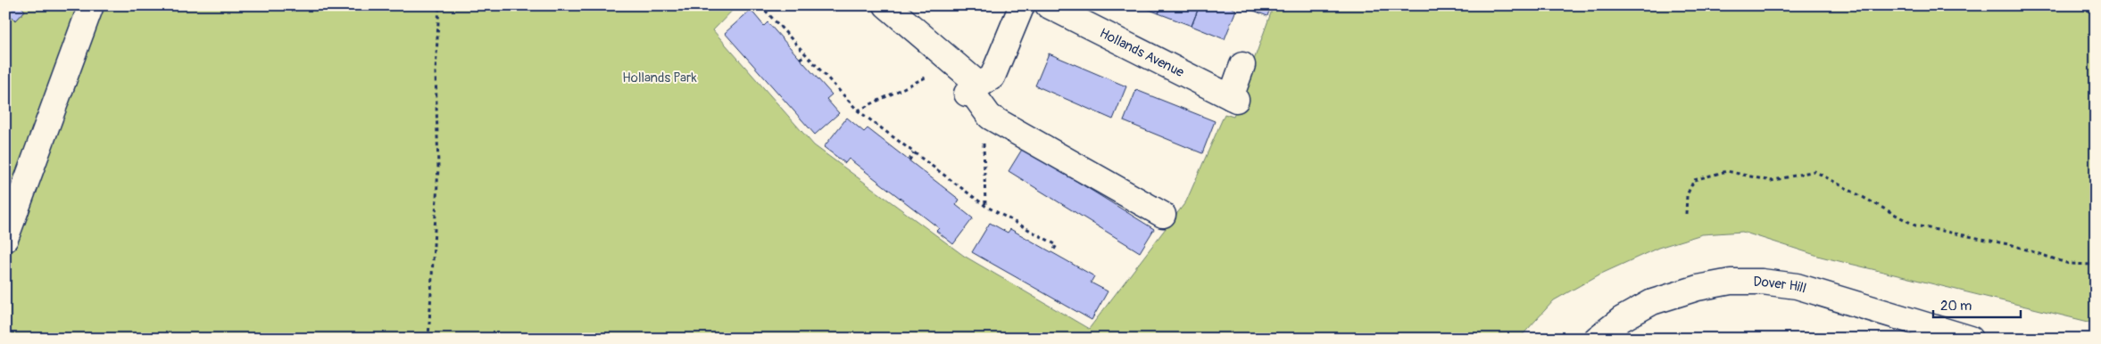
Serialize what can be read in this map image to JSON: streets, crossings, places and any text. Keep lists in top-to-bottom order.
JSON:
{
  "streets": {
    "main road": ["Hollands Avenue", "Dover Hill"]
  },
  "parks": ["Hollands Park"],
  "scale_bar": "20 m"
}
